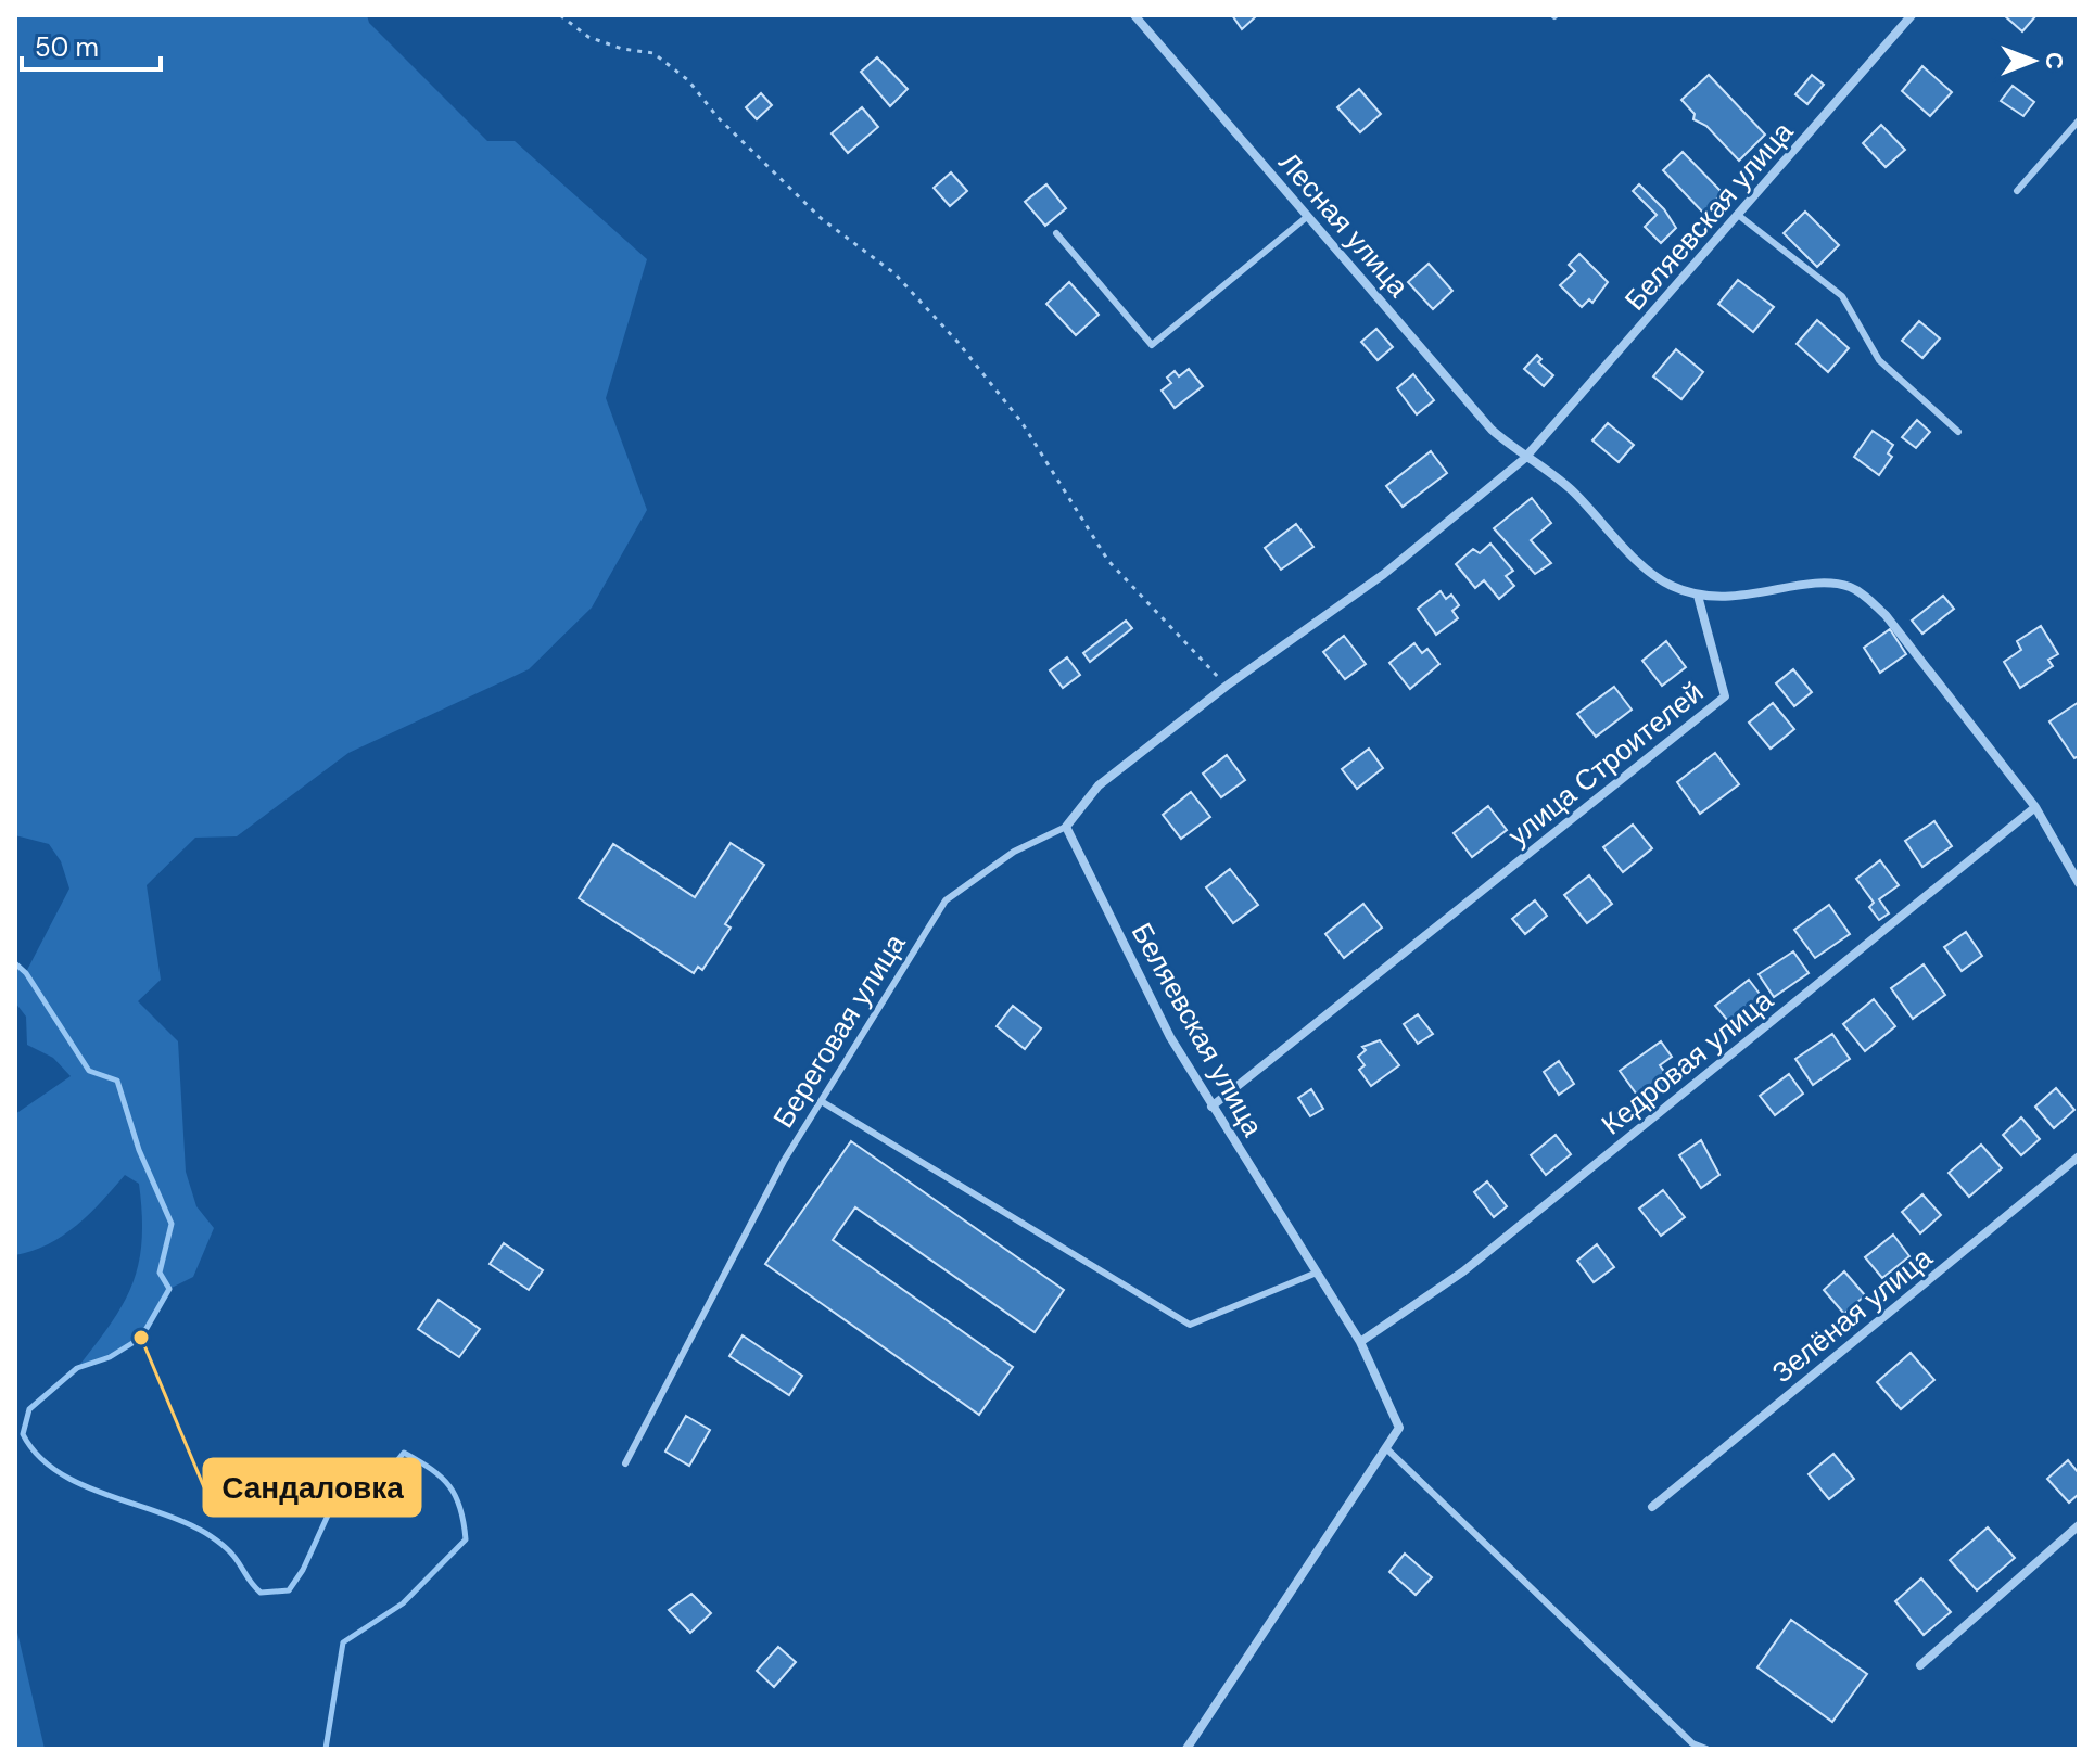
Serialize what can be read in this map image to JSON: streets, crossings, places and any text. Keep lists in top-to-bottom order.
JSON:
{
  "streets": {
    "street": [
      "Беляевская улица",
      "Лесная улица",
      "улица Строителей",
      "Кедровая улица",
      "Зелёная улица"
    ],
    "lane": ["Береговая улица"]
  },
  "crossings": [
    ["Беляевская улица", "Лесная улица"],
    ["Беляевская улица", "улица Строителей"],
    ["Беляевская улица", "Береговая улица"],
    ["Беляевская улица", "Кедровая улица"],
    ["Лесная улица", "улица Строителей"]
  ],
  "places": ["Сандаловка"],
  "scale_bar": "50 m",
  "north": "right"
}
